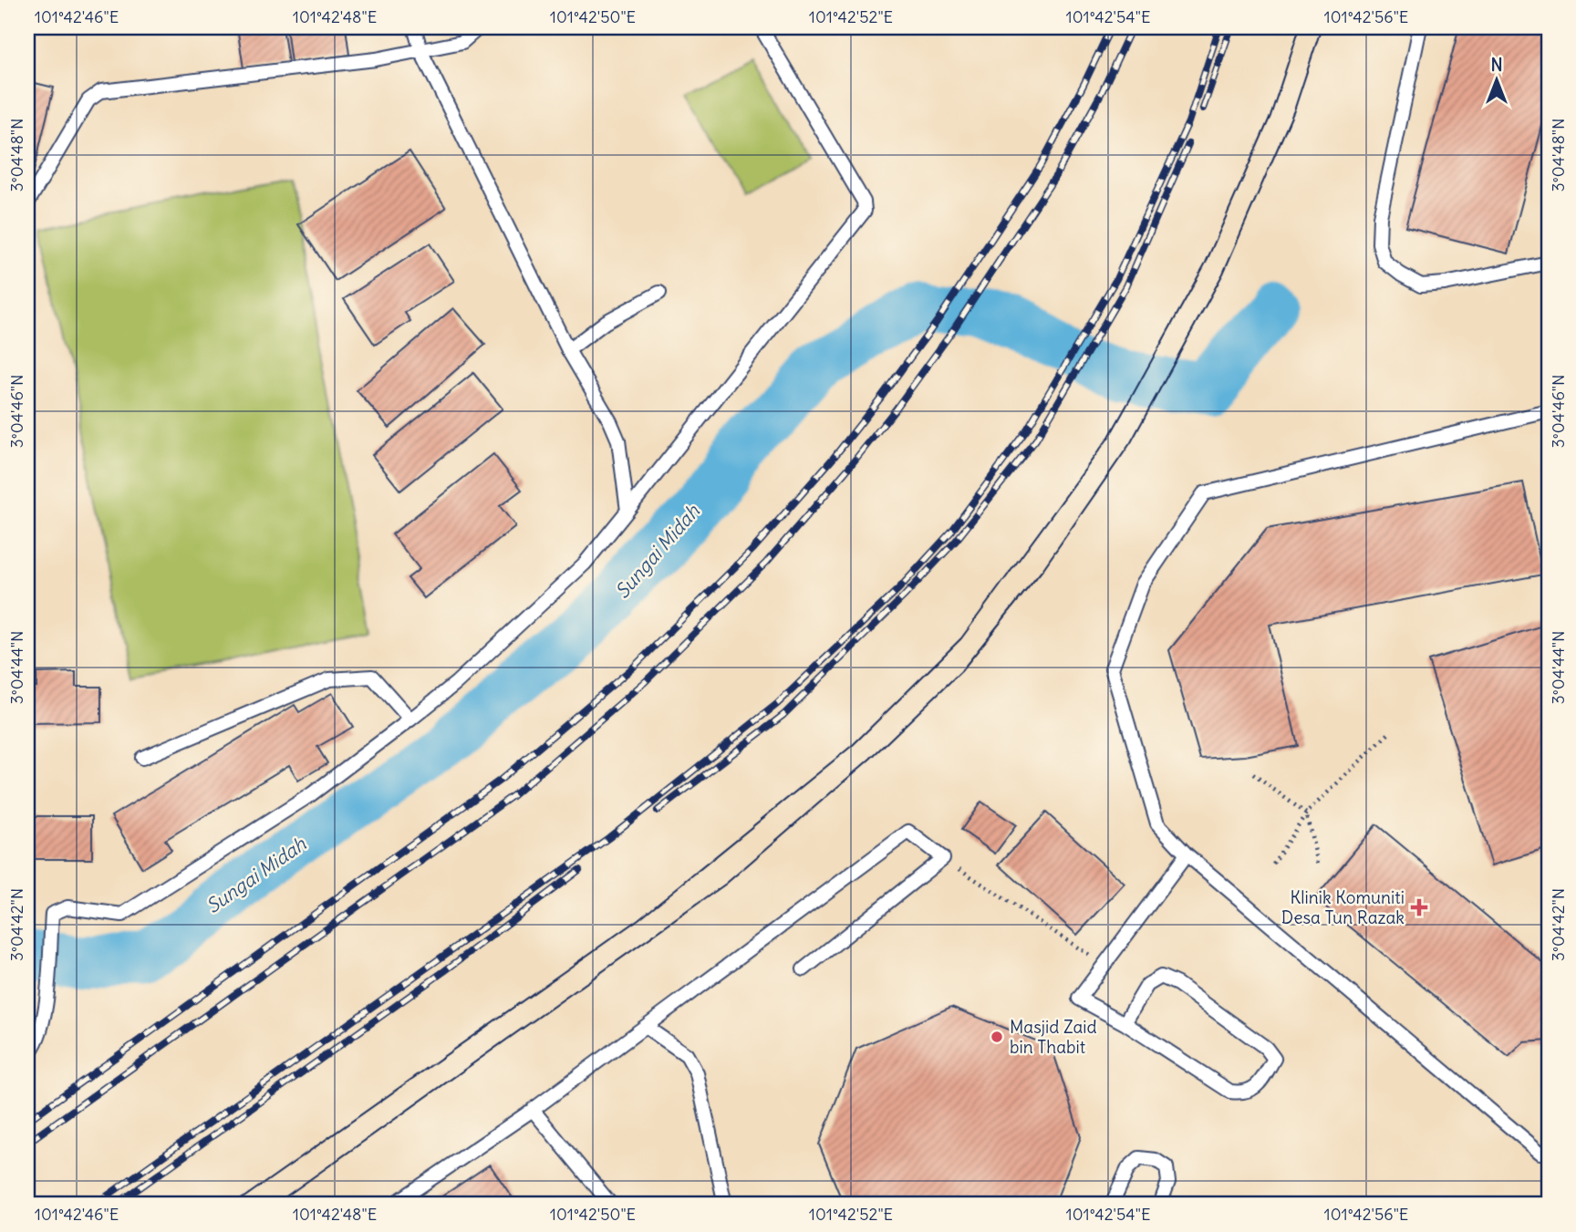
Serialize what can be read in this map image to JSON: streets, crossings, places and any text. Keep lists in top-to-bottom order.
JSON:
{
  "water": ["Sungai Midah"],
  "places": {
    "health": ["Klinik Komuniti Desa Tun Razak"],
    "other": ["Masjid Zaid bin Thabit"]
  },
  "north": "top",
  "coordinates": [
    "101°42'46\"E",
    "101°42'48\"E",
    "101°42'50\"E",
    "101°42'52\"E",
    "101°42'54\"E",
    "101°42'56\"E",
    "3°04'48\"N",
    "3°04'46\"N",
    "3°04'44\"N",
    "3°04'42\"N"
  ]
}
